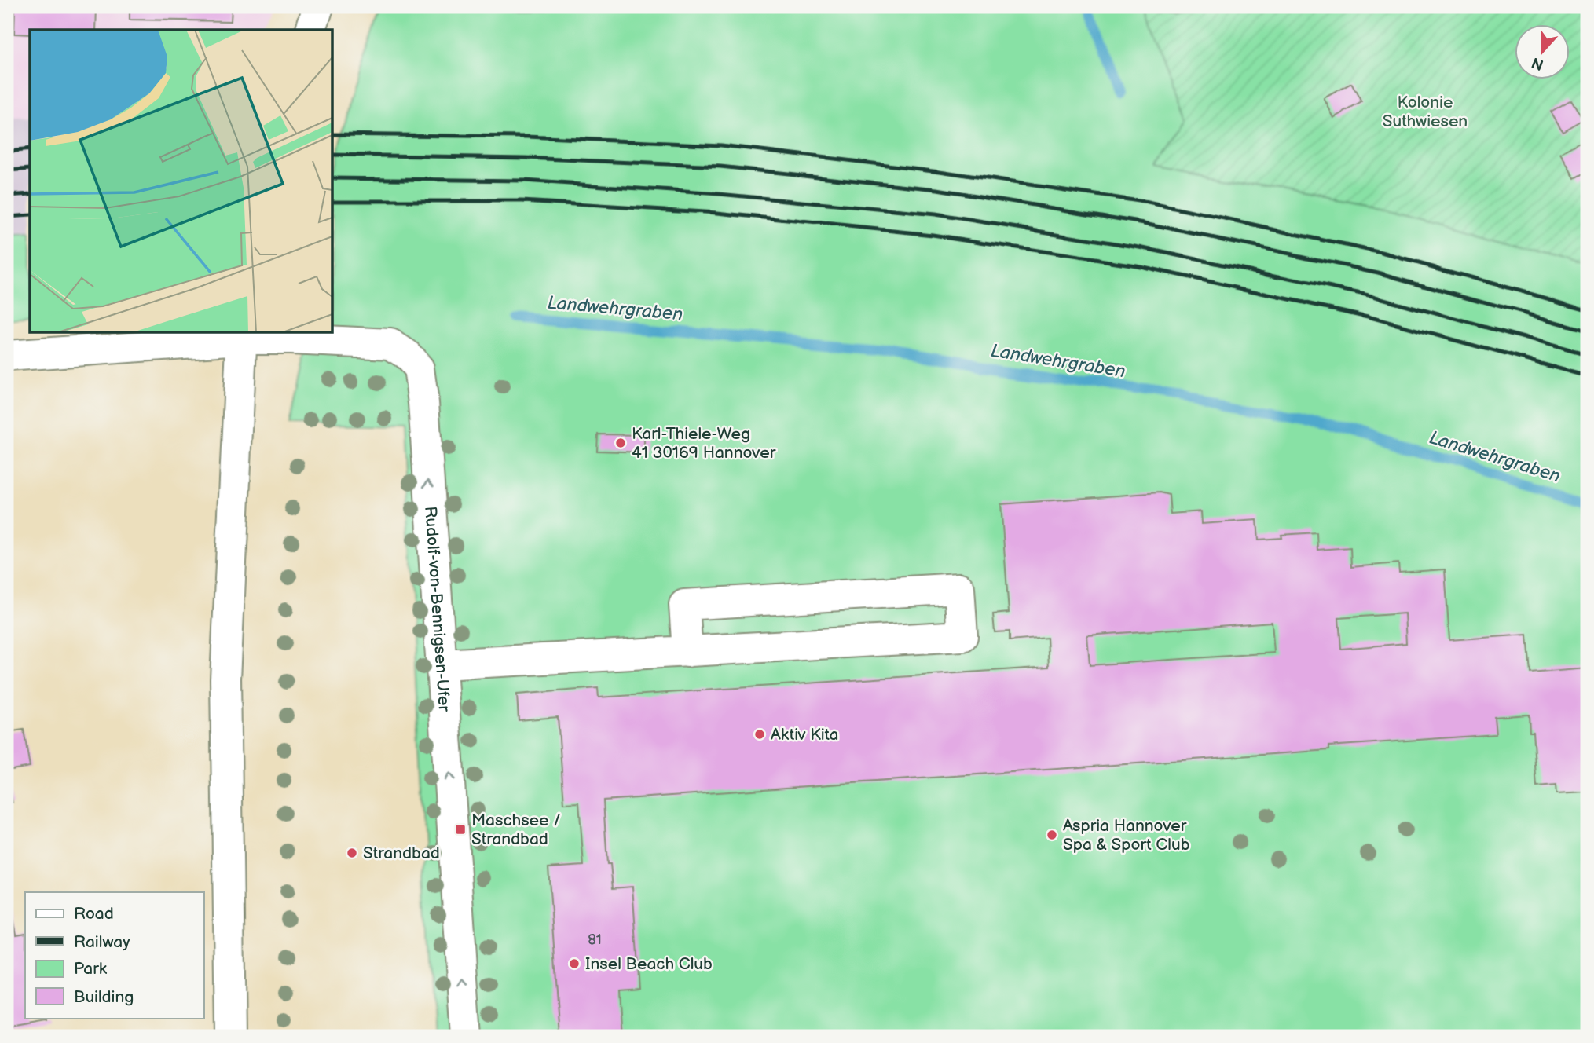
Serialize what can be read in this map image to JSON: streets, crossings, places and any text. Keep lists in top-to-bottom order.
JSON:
{
  "streets": {
    "street": ["Rudolf-von-Bennigsen-Ufer"]
  },
  "water": ["Landwehrgraben"],
  "parks": ["Kolonie Suthwiesen"],
  "places": {
    "other": [
      "Karl-Thiele-Weg 41 30169 Hannover",
      "Aktiv Kita",
      "Aspria Hannover Spa & Sport Club",
      "Strandbad",
      "Insel Beach Club"
    ],
    "transit": ["Maschsee / Strandbad"]
  },
  "house_numbers": ["81"],
  "legend": [
    "Road",
    "Railway",
    "Park",
    "Building"
  ],
  "north": "bottom"
}
